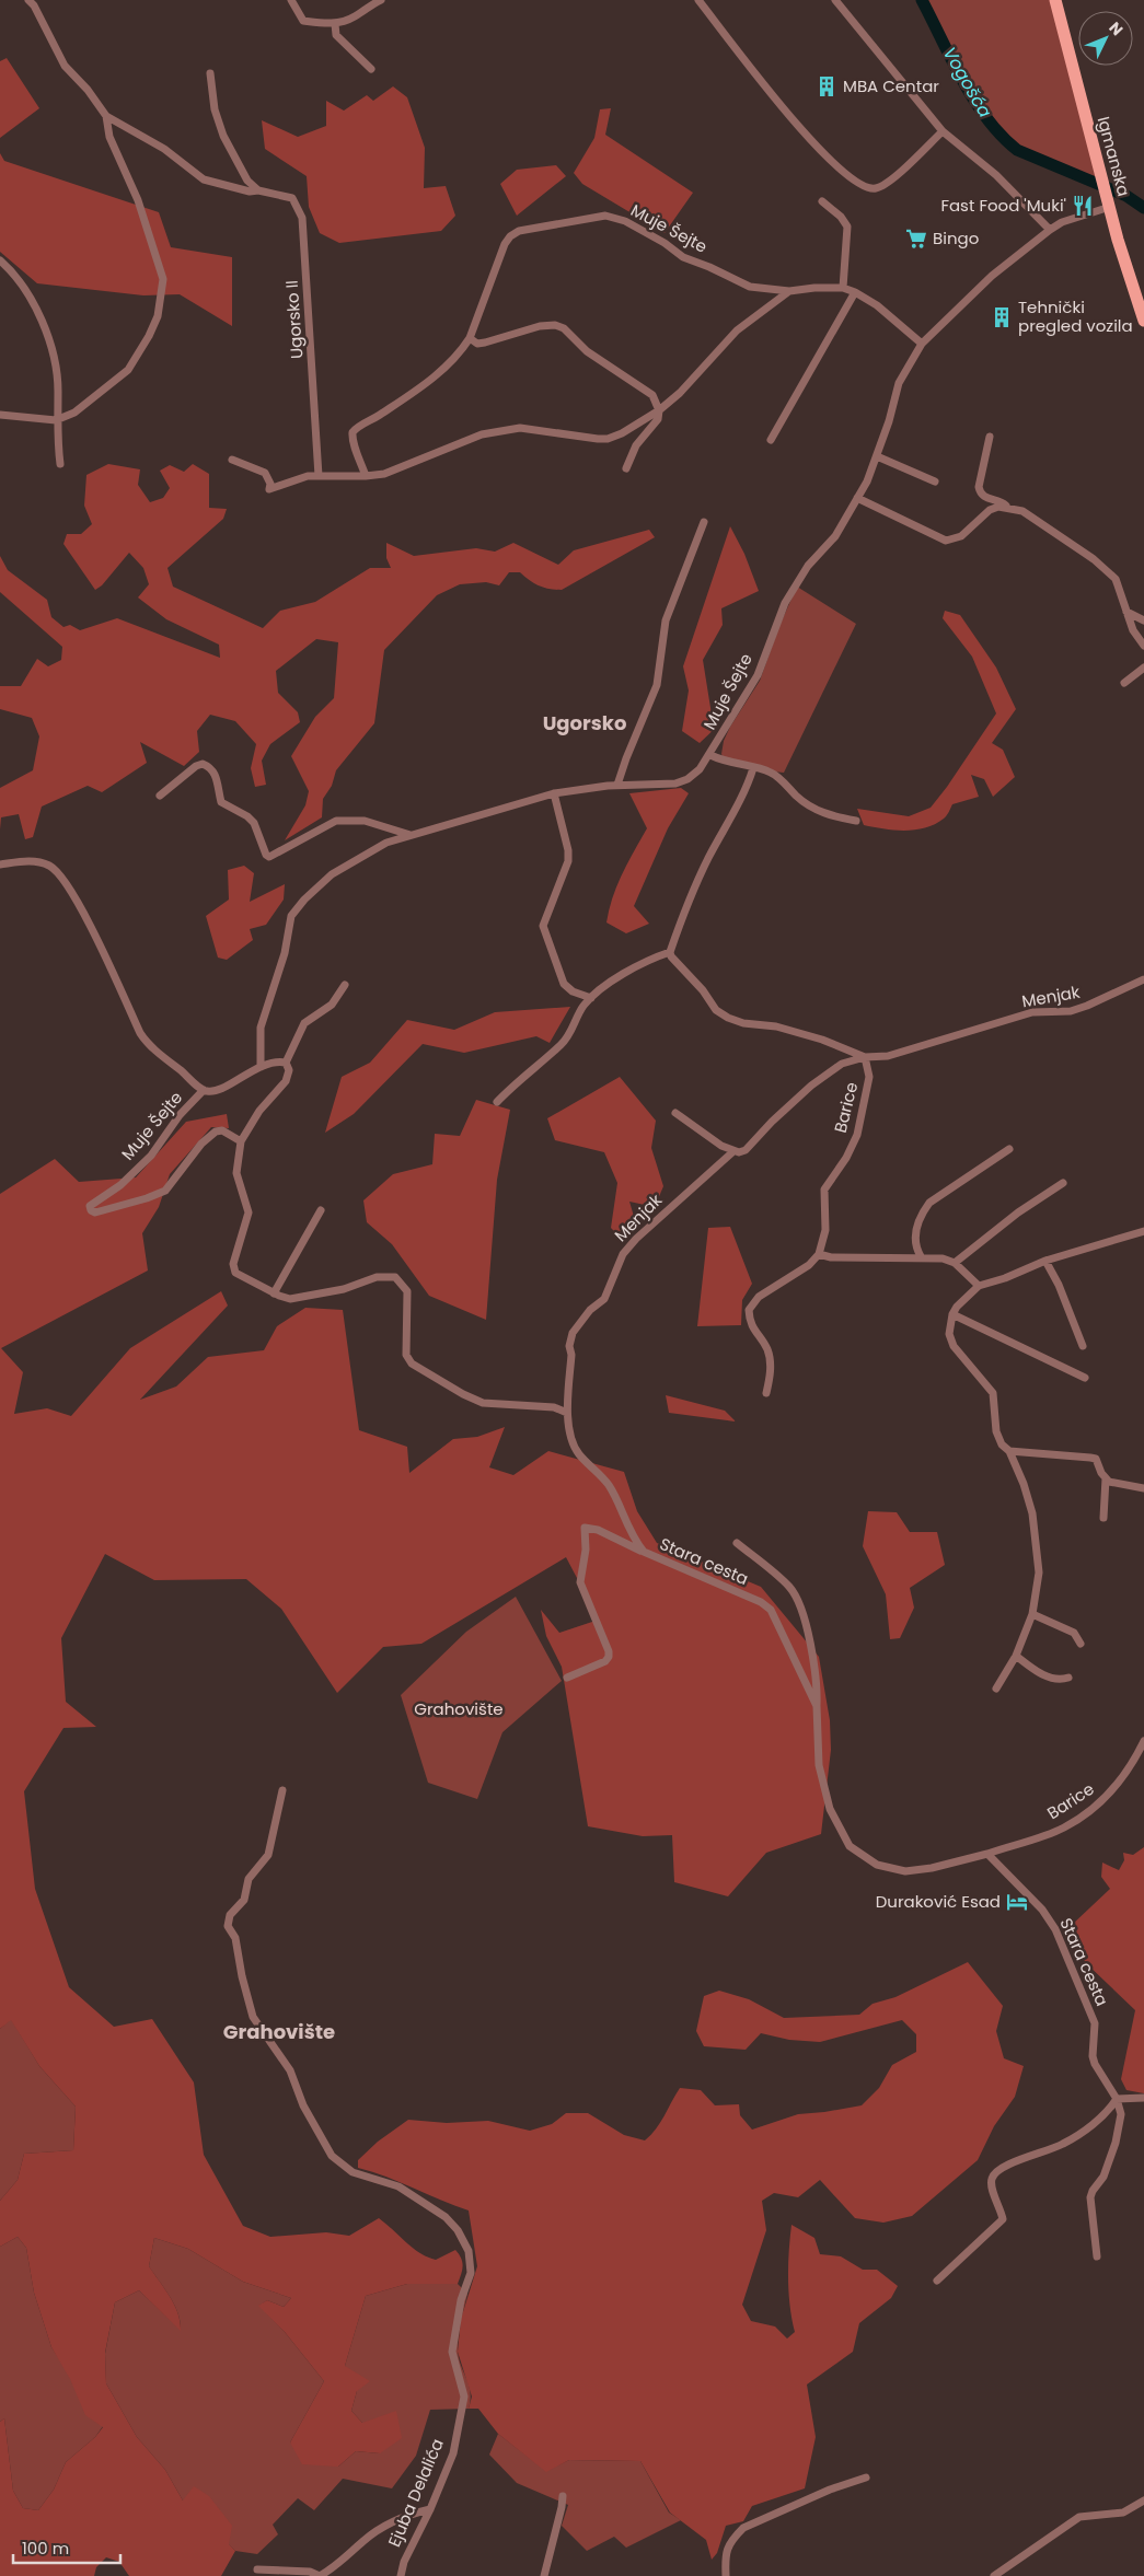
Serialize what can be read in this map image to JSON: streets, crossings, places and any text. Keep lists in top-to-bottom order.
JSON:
{
  "streets": {
    "main road": ["Igmanska"],
    "street": [
      "Muje Šejte",
      "Ugorsko II",
      "Menjak",
      "Barice",
      "Stara cesta",
      "Ejuba Delalića"
    ]
  },
  "crossings": [
    ["Igmanska", "Muje Šejte"],
    ["Muje Šejte", "Ugorsko II"],
    ["Menjak", "Barice"],
    ["Menjak", "Stara cesta"],
    ["Barice", "Stara cesta"]
  ],
  "districts": ["Ugorsko", "Grahovište"],
  "water": ["Vogošća"],
  "parks": ["Grahovište"],
  "places": {
    "building": ["MBA Centar", "Tehnički pregled vozila"],
    "restaurant": ["Fast Food 'Muki'"],
    "supermarket": ["Bingo"],
    "hotel": ["Duraković Esad"]
  },
  "scale_bar": "100 m",
  "north": "top right"
}
